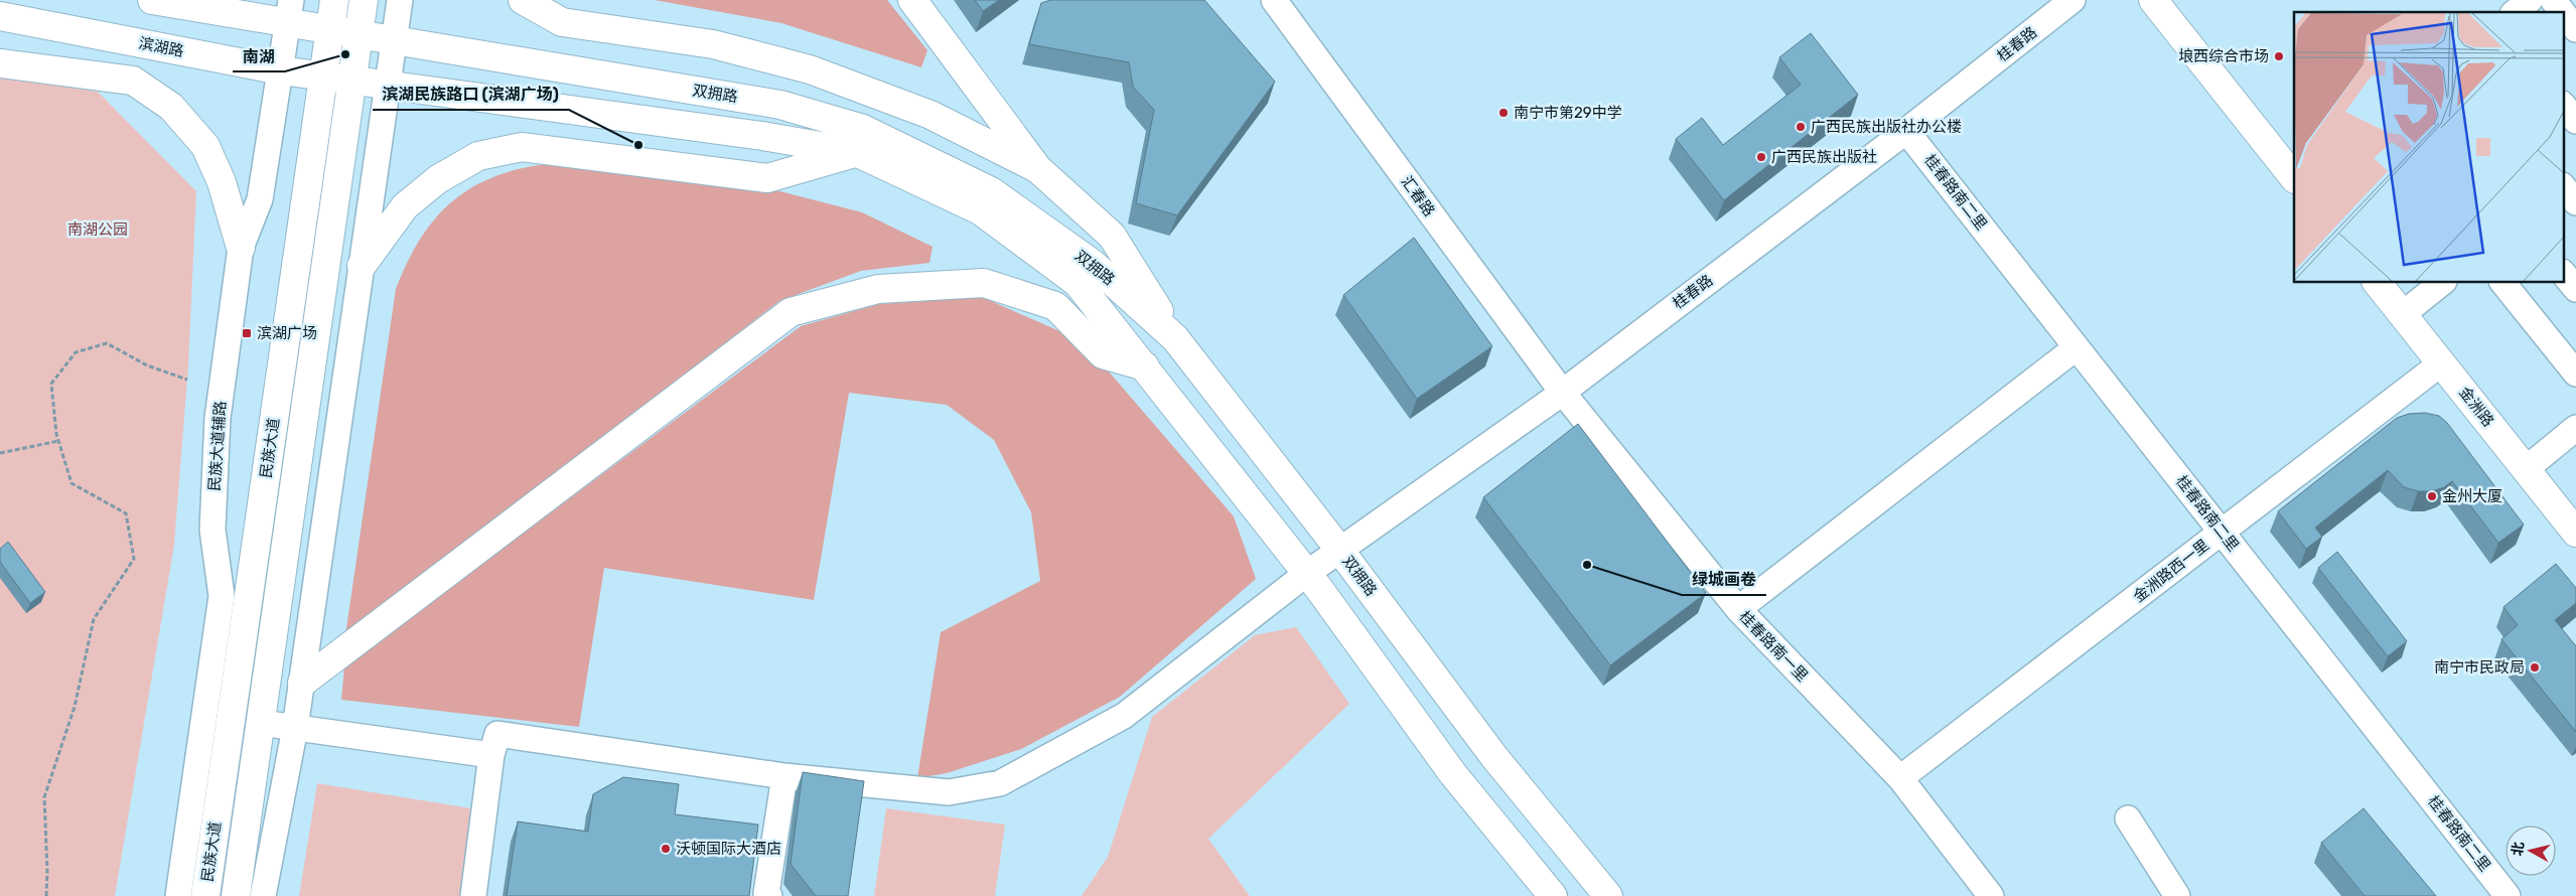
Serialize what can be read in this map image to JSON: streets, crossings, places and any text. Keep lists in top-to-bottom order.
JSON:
{
  "streets": {
    "main road": [
      "滨湖路",
      "双拥路",
      "金洲路",
      "民族大道"
    ],
    "street": [
      "桂春路",
      "桂春路南二里",
      "汇春路",
      "民族大道辅路",
      "金洲路西一里",
      "桂春路南一里"
    ]
  },
  "crossings": [
    ["桂春路", "双拥路"],
    ["桂春路", "桂春路南二里"],
    ["桂春路", "汇春路"],
    ["桂春路", "桂春路南一里"],
    ["滨湖路", "双拥路"],
    ["滨湖路", "民族大道辅路"],
    ["滨湖路", "民族大道"],
    ["双拥路", "民族大道"],
    ["桂春路南二里", "金洲路西一里"],
    ["汇春路", "桂春路南一里"],
    ["金洲路", "金洲路西一里"],
    ["金洲路西一里", "桂春路南一里"]
  ],
  "parks": ["南湖公园"],
  "places": {
    "other": [
      "南湖",
      "埌西综合市场",
      "南宁市第29中学",
      "广西民族出版社办公楼",
      "滨湖民族路口 (滨湖广场)",
      "广西民族出版社",
      "金州大厦",
      "绿城画卷",
      "南宁市民政局",
      "沃顿国际大酒店"
    ],
    "transit": ["滨湖广场"]
  },
  "north": "left"
}
